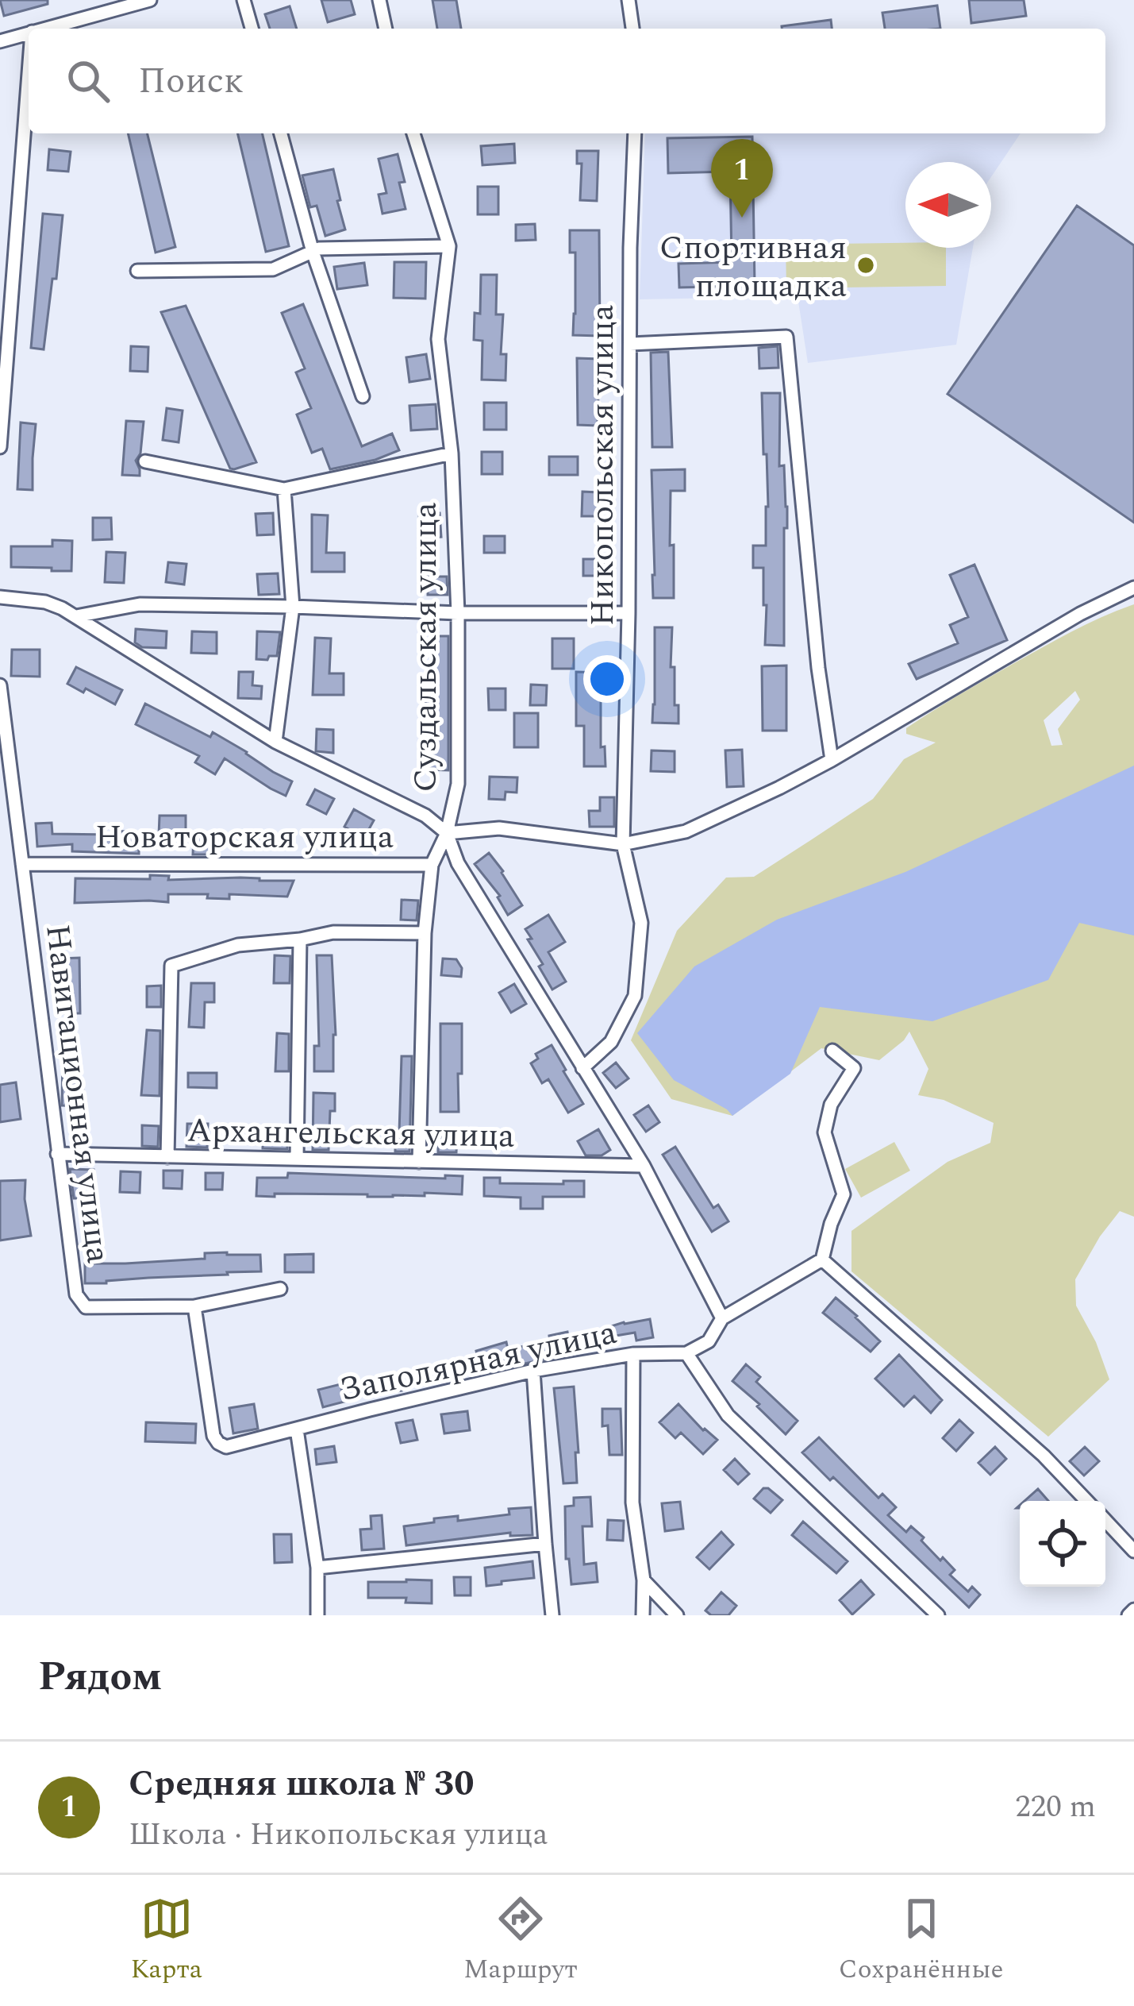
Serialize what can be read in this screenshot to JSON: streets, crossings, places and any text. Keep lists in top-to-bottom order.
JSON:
{
  "streets": {
    "street": [
      "Никопольская улица",
      "Суздальская улица",
      "Новаторская улица",
      "Навигационная улица",
      "Архангельская улица",
      "Заполярная улица"
    ]
  },
  "crossings": [
    ["Никопольская улица", "Суздальская улица"],
    ["Суздальская улица", "Новаторская улица"],
    ["Суздальская улица", "Архангельская улица"],
    ["Новаторская улица", "Навигационная улица"],
    ["Навигационная улица", "Архангельская улица"],
    ["Навигационная улица", "Заполярная улица"]
  ],
  "places": ["Спортивная площадка"],
  "north": "left",
  "page": {
    "search": "Поиск",
    "pins": "1",
    "heading": "Рядом",
    "list": [
      {
        "mark": "1",
        "name": "Средняя школа № 30",
        "note": "Школа · Никопольская улица",
        "value": "220 m"
      }
    ],
    "nav": ["Карта", "Маршрут", "Сохранённые"]
  }
}
